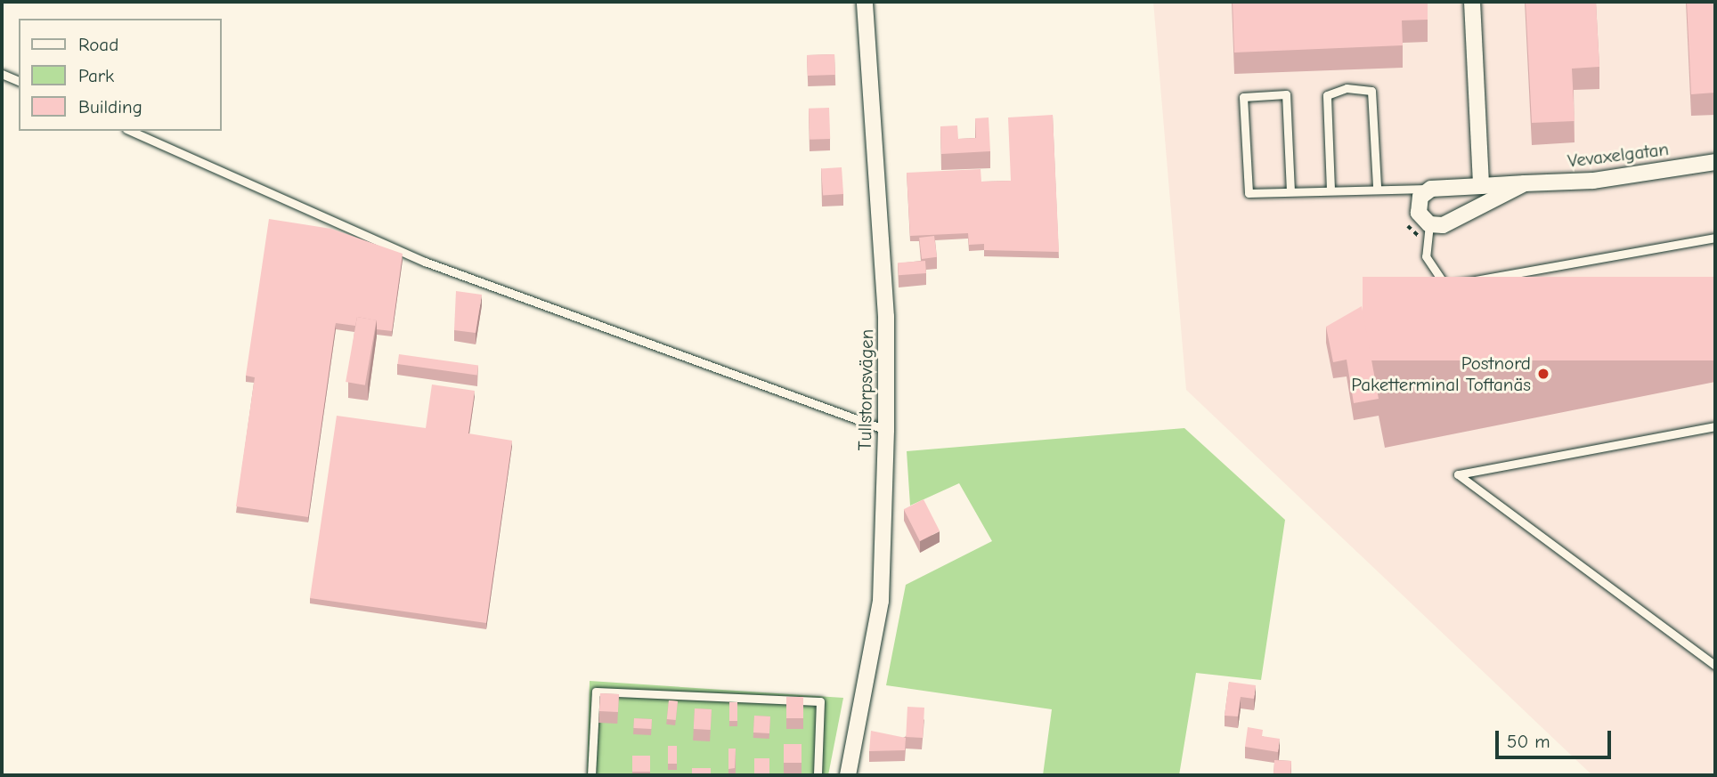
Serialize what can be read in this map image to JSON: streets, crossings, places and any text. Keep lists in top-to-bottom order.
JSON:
{
  "streets": {
    "street": ["Vevaxelgatan", "Tullstorpsvägen"]
  },
  "places": ["Postnord Paketterminal Toftanäs"],
  "legend": ["Road", "Park", "Building"],
  "scale_bar": "50 m"
}
